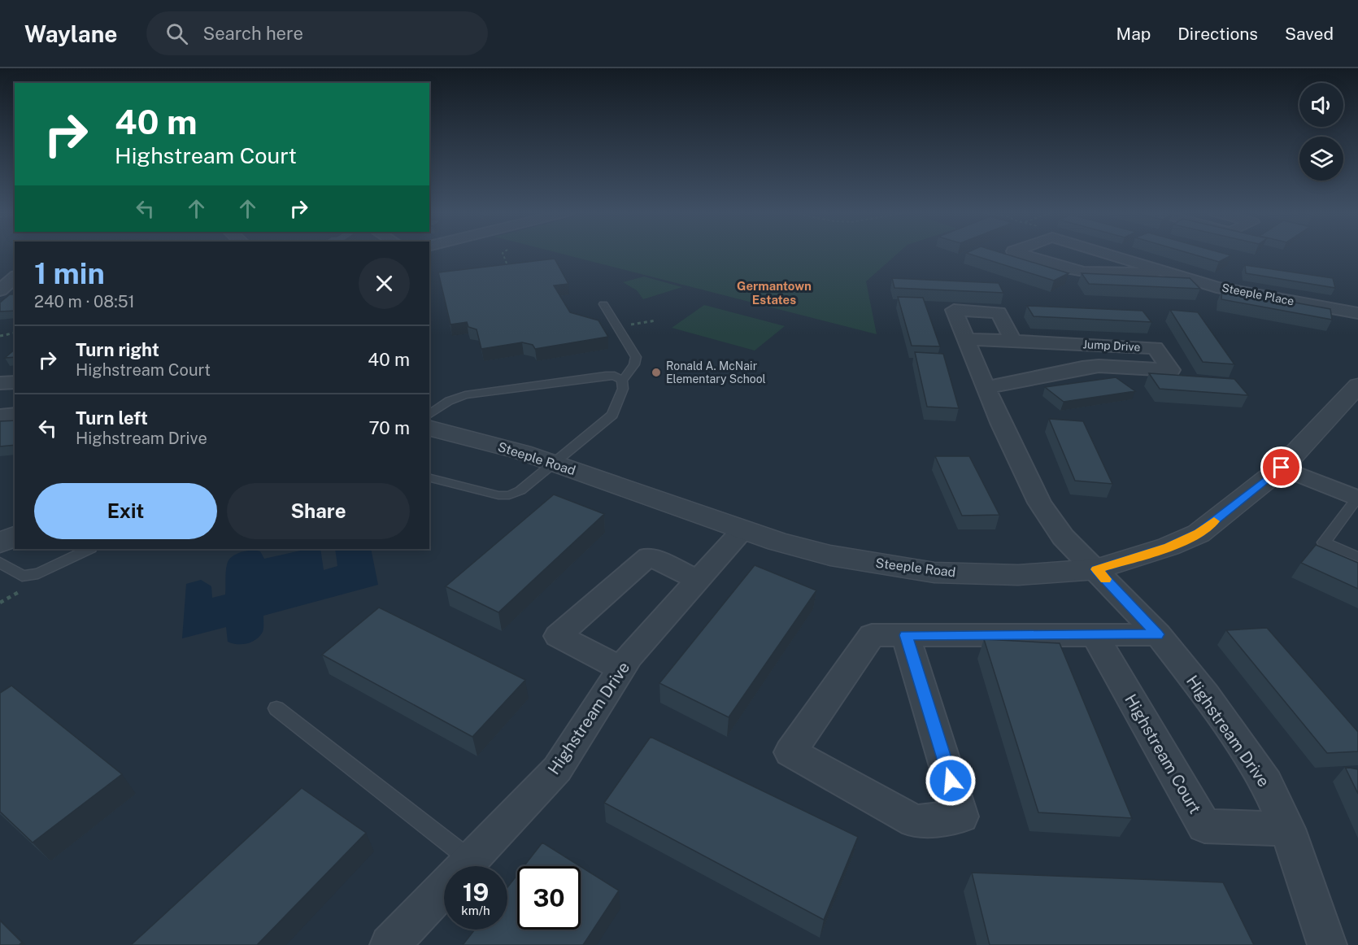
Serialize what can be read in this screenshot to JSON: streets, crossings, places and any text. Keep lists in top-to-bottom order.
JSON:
{
  "streets": {
    "street": [
      "Steeple Place",
      "Jump Drive",
      "Steeple Road",
      "Highstream Drive",
      "Highstream Court"
    ]
  },
  "crossings": [
    ["Steeple Road", "Highstream Drive"],
    ["Highstream Drive", "Highstream Court"]
  ],
  "districts": ["Germantown Estates"],
  "places": ["Ronald A. McNair Elementary School"],
  "page": {
    "header": "Waylane",
    "search": "Search here",
    "nav": ["Map", "Directions", "Saved"],
    "turn": ["40 m", "Highstream Court"],
    "heading": ["1 min", "240 m · 08:51"],
    "list": [
      {
        "name": "Turn right",
        "note": "Highstream Court",
        "value": "40 m"
      },
      {
        "name": "Turn left",
        "note": "Highstream Drive",
        "value": "70 m"
      }
    ],
    "buttons": ["Exit", "Share"],
    "speed": "19 km/h",
    "limit": "30"
  }
}
